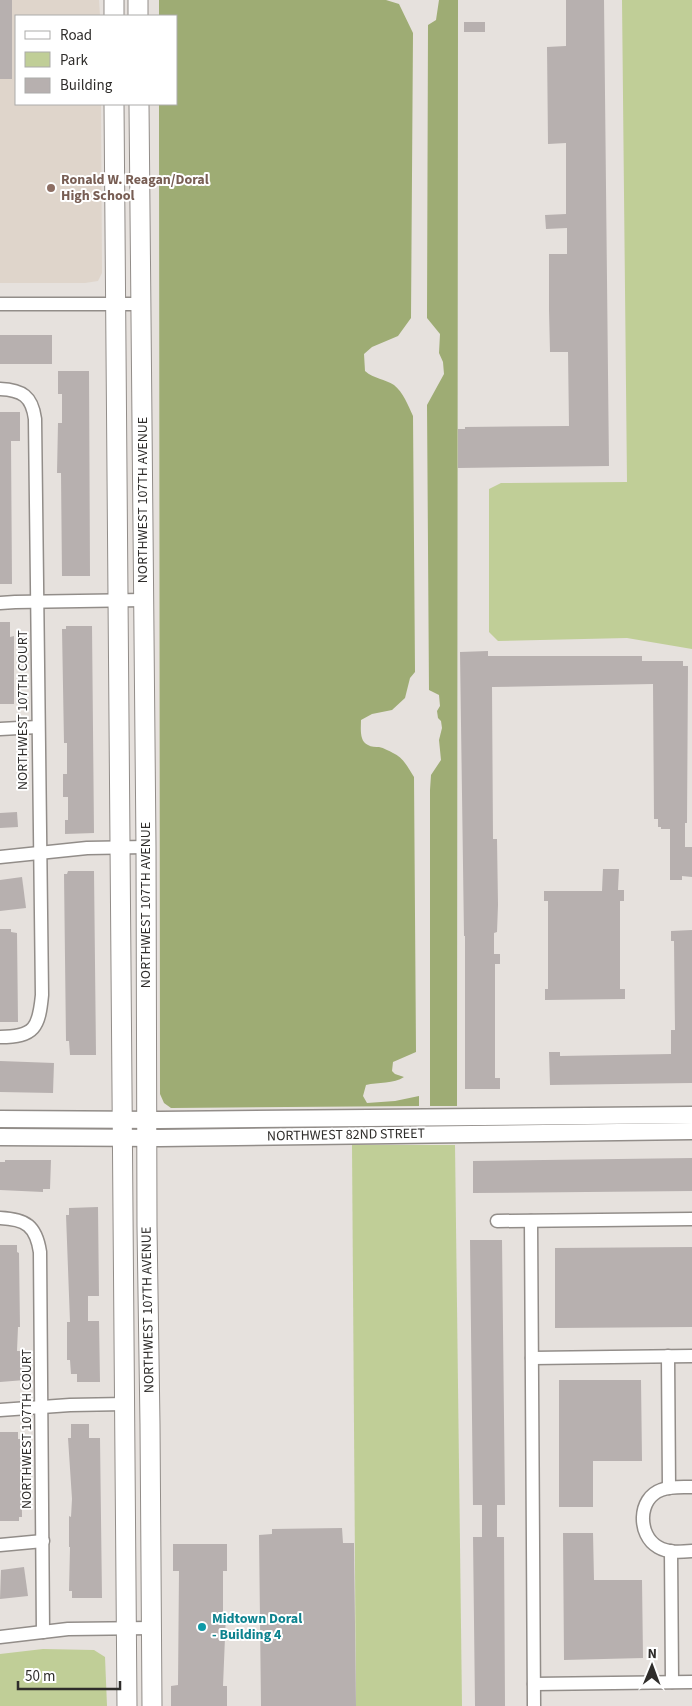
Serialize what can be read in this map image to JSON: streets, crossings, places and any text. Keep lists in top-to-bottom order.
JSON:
{
  "streets": {
    "main road": ["NORTHWEST 107TH AVENUE"],
    "street": ["NORTHWEST 107TH COURT", "NORTHWEST 82ND STREET"]
  },
  "crossings": [
    ["NORTHWEST 107TH AVENUE", "NORTHWEST 82ND STREET"]
  ],
  "places": ["Ronald W. Reagan/Doral High School", "Midtown Doral - Building 4"],
  "legend": ["Road", "Park", "Building"],
  "scale_bar": "50 m",
  "north": "top"
}
